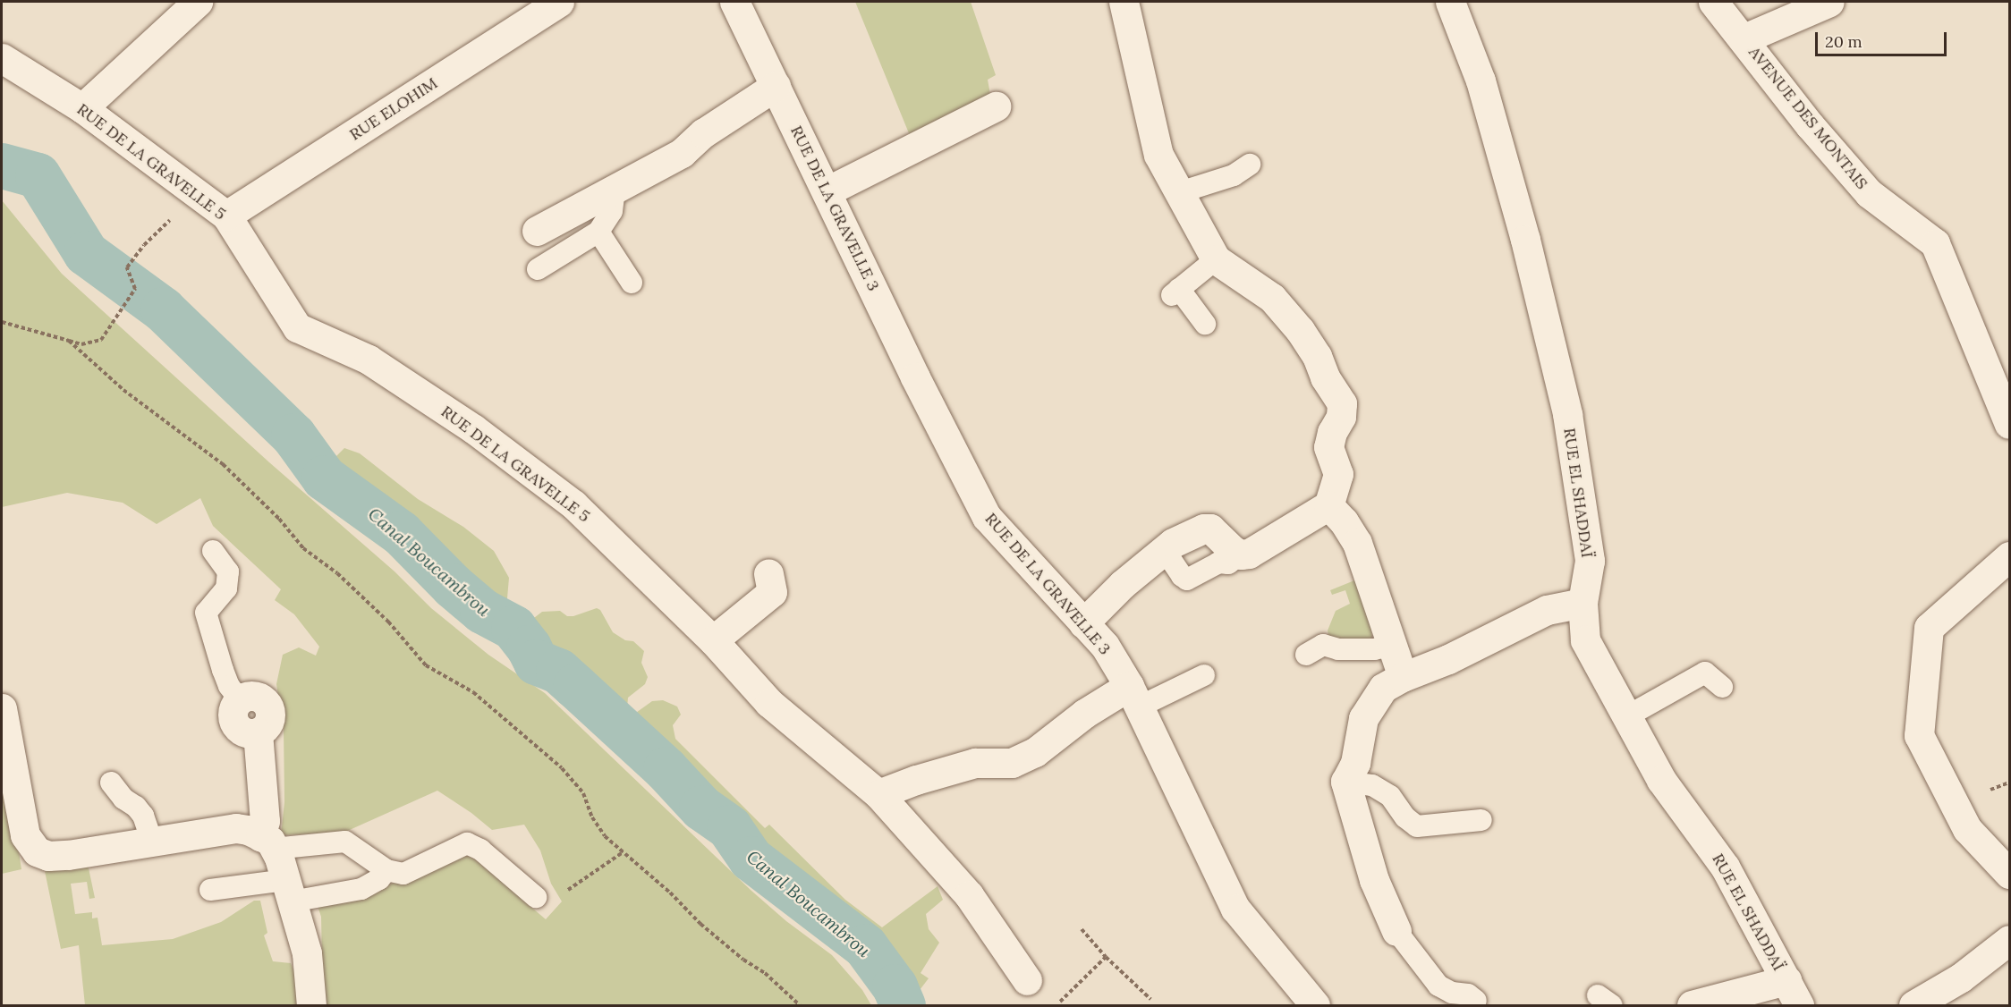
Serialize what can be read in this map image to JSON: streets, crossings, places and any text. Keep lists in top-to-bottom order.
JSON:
{
  "streets": {
    "street": [
      "RUE ELOHIM",
      "AVENUE DES MONTAIS",
      "RUE DE LA GRAVELLE 5",
      "RUE DE LA GRAVELLE 3",
      "RUE EL SHADDAÏ"
    ]
  },
  "crossings": [
    ["RUE ELOHIM", "RUE DE LA GRAVELLE 5"]
  ],
  "water": ["Canal Boucambrou"],
  "scale_bar": "20 m"
}
